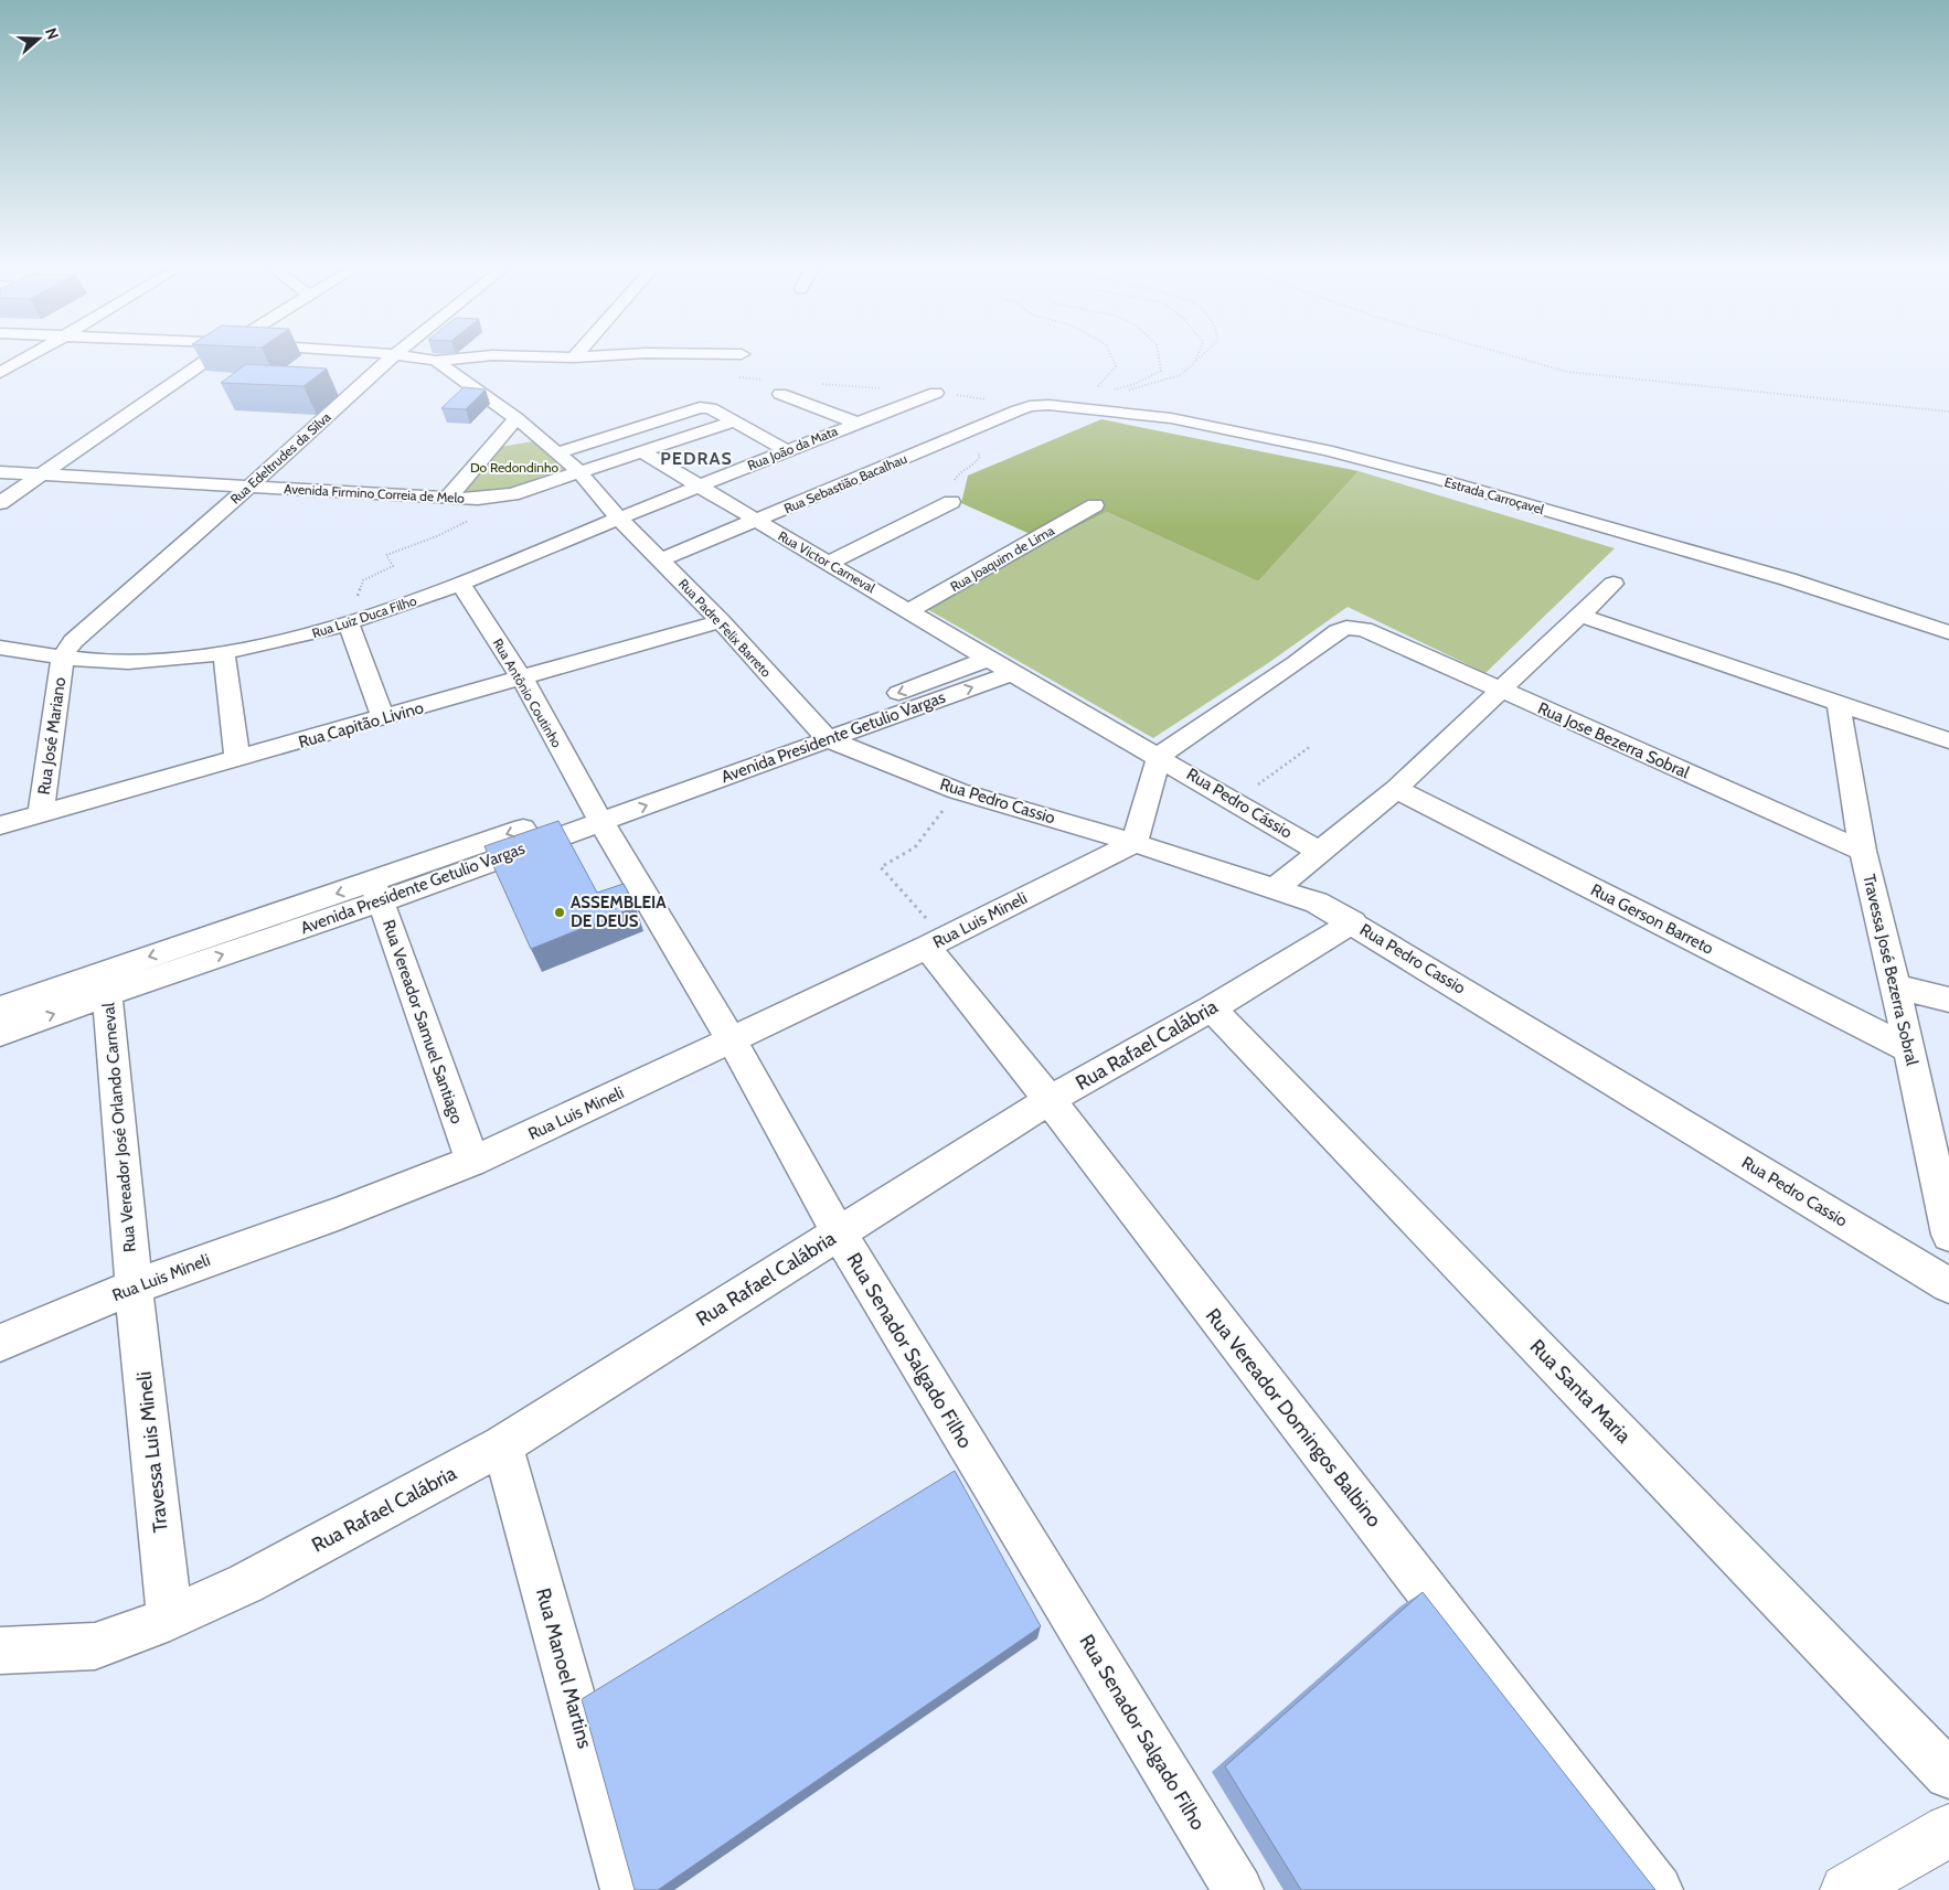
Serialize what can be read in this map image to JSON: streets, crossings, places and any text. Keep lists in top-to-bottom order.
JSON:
{
  "streets": {
    "street": [
      "Rua João da Mata",
      "Rua Edeltrudes da Silva",
      "Rua Sebastião Bacalhau",
      "Avenida Firmino Correia de Melo",
      "Estrada Carroçavel",
      "Rua Joaquim de Lima",
      "Rua Victor Carneval",
      "Rua Luiz Duca Filho",
      "Rua Padre Felix Barreto",
      "Rua Antônio Coutinho",
      "Rua Capitão Livino",
      "Rua José Mariano",
      "Avenida Presidente Getulio Vargas",
      "Rua Jose Bezerra Sobral",
      "Rua Pedro Cassio",
      "Rua Pedro Cássio",
      "Rua Gerson Barreto",
      "Rua Luis Mineli",
      "Travessa José Bezerra Sobral",
      "Rua Vereador Samuel Santiago",
      "Rua Rafael Calábria",
      "Rua Vereador José Orlando Carneval",
      "Rua Senador Salgado Filho",
      "Rua Santa Maria",
      "Rua Vereador Domingos Balbino",
      "Travessa Luis Mineli",
      "Rua Manoel Martins"
    ]
  },
  "crossings": [
    ["Rua João da Mata", "Rua Victor Carneval"],
    ["Rua João da Mata", "Rua Luiz Duca Filho"],
    ["Rua João da Mata", "Rua Padre Felix Barreto"],
    ["Rua Edeltrudes da Silva", "Avenida Firmino Correia de Melo"],
    ["Rua Edeltrudes da Silva", "Rua Luiz Duca Filho"],
    ["Rua Edeltrudes da Silva", "Rua José Mariano"],
    ["Rua Sebastião Bacalhau", "Estrada Carroçavel"],
    ["Rua Sebastião Bacalhau", "Rua Victor Carneval"],
    ["Rua Sebastião Bacalhau", "Rua Padre Felix Barreto"],
    ["Avenida Firmino Correia de Melo", "Rua Victor Carneval"],
    ["Avenida Firmino Correia de Melo", "Rua Padre Felix Barreto"],
    ["Rua Joaquim de Lima", "Rua Victor Carneval"],
    ["Rua Victor Carneval", "Avenida Presidente Getulio Vargas"],
    ["Rua Victor Carneval", "Rua Pedro Cássio"],
    ["Rua Luiz Duca Filho", "Rua Padre Felix Barreto"],
    ["Rua Luiz Duca Filho", "Rua Antônio Coutinho"],
    ["Rua Luiz Duca Filho", "Rua José Mariano"],
    ["Rua Padre Felix Barreto", "Rua Capitão Livino"],
    ["Rua Padre Felix Barreto", "Avenida Presidente Getulio Vargas"],
    ["Rua Padre Felix Barreto", "Rua Pedro Cassio"],
    ["Rua Antônio Coutinho", "Rua Capitão Livino"],
    ["Rua Antônio Coutinho", "Avenida Presidente Getulio Vargas"],
    ["Rua Antônio Coutinho", "Rua Senador Salgado Filho"],
    ["Rua Capitão Livino", "Rua José Mariano"],
    ["Avenida Presidente Getulio Vargas", "Rua Pedro Cassio"],
    ["Avenida Presidente Getulio Vargas", "Rua Pedro Cássio"],
    ["Avenida Presidente Getulio Vargas", "Rua Vereador Samuel Santiago"],
    ["Avenida Presidente Getulio Vargas", "Rua Vereador José Orlando Carneval"],
    ["Avenida Presidente Getulio Vargas", "Rua Senador Salgado Filho"],
    ["Rua Jose Bezerra Sobral", "Rua Pedro Cássio"],
    ["Rua Jose Bezerra Sobral", "Travessa José Bezerra Sobral"],
    ["Rua Pedro Cassio", "Rua Luis Mineli"],
    ["Rua Pedro Cassio", "Rua Rafael Calábria"],
    ["Rua Gerson Barreto", "Travessa José Bezerra Sobral"],
    ["Rua Luis Mineli", "Rua Vereador Samuel Santiago"],
    ["Rua Luis Mineli", "Rua Vereador José Orlando Carneval"],
    ["Rua Luis Mineli", "Rua Senador Salgado Filho"],
    ["Rua Luis Mineli", "Rua Vereador Domingos Balbino"],
    ["Rua Luis Mineli", "Travessa Luis Mineli"],
    ["Rua Rafael Calábria", "Rua Senador Salgado Filho"],
    ["Rua Rafael Calábria", "Rua Santa Maria"],
    ["Rua Rafael Calábria", "Rua Vereador Domingos Balbino"],
    ["Rua Rafael Calábria", "Travessa Luis Mineli"],
    ["Rua Rafael Calábria", "Rua Manoel Martins"],
    ["Rua Vereador José Orlando Carneval", "Travessa Luis Mineli"]
  ],
  "districts": ["PEDRAS"],
  "parks": ["Do Redondinho"],
  "places": ["ASSEMBLEIA DE DEUS"],
  "north": "right"
}
